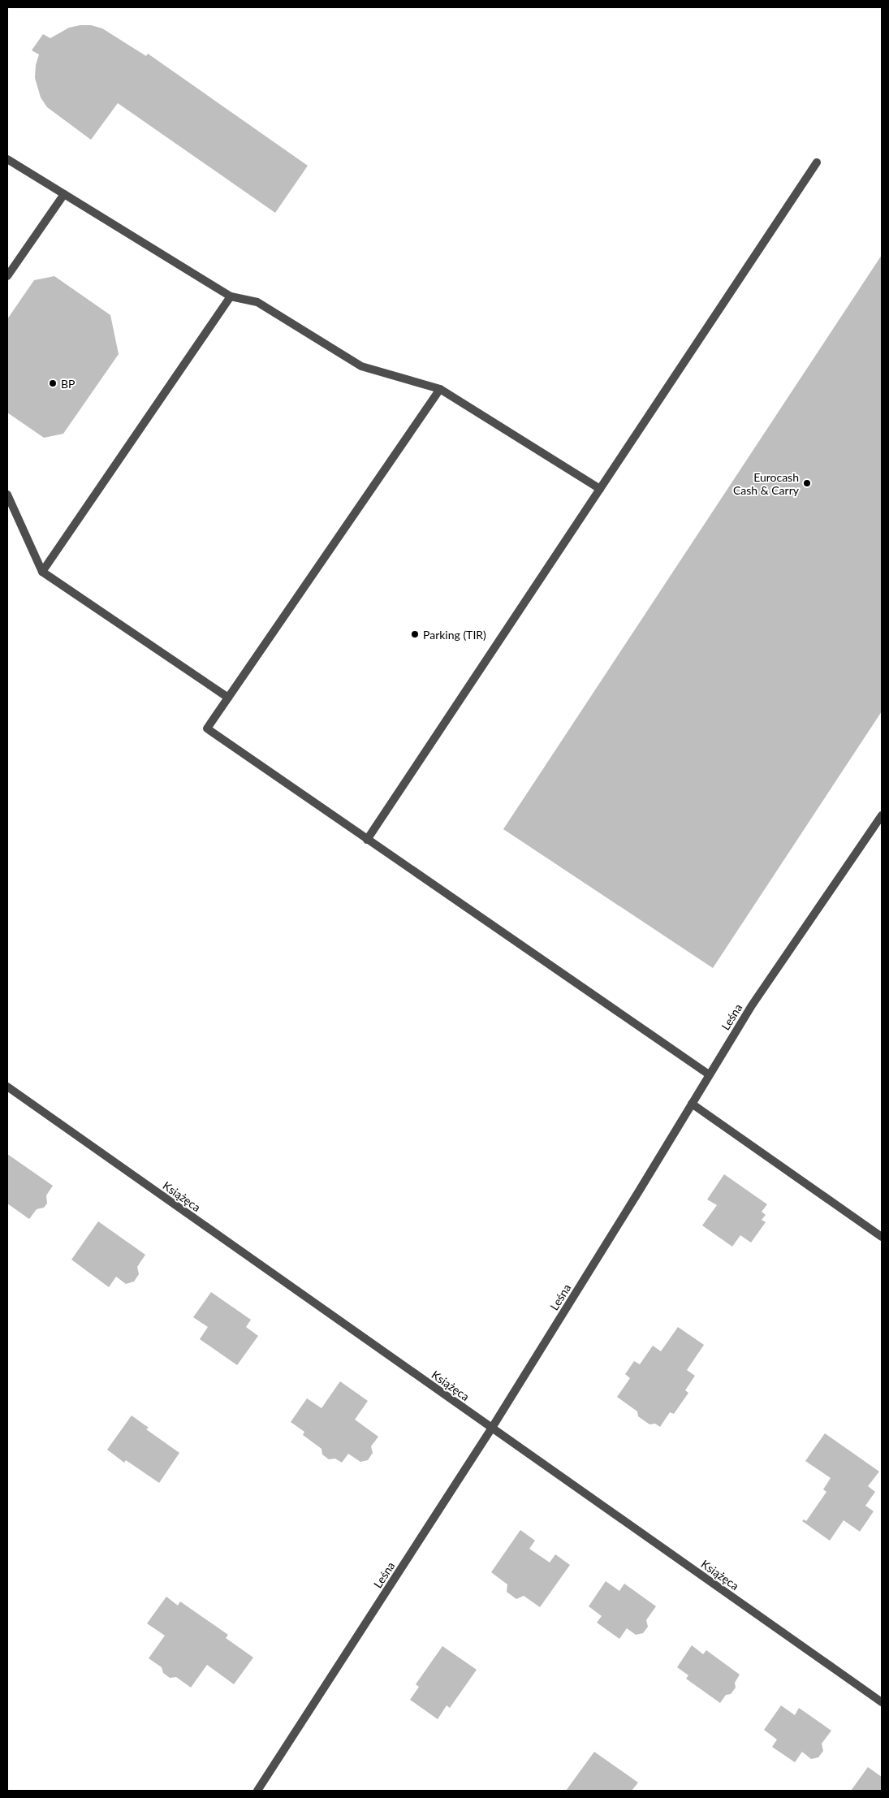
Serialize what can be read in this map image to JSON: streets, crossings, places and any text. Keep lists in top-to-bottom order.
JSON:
{
  "streets": {
    "street": ["Leśna", "Książęca"]
  },
  "crossings": [
    ["Leśna", "Książęca"]
  ],
  "places": ["BP", "Eurocash Cash & Carry", "Parking (TIR)"]
}
